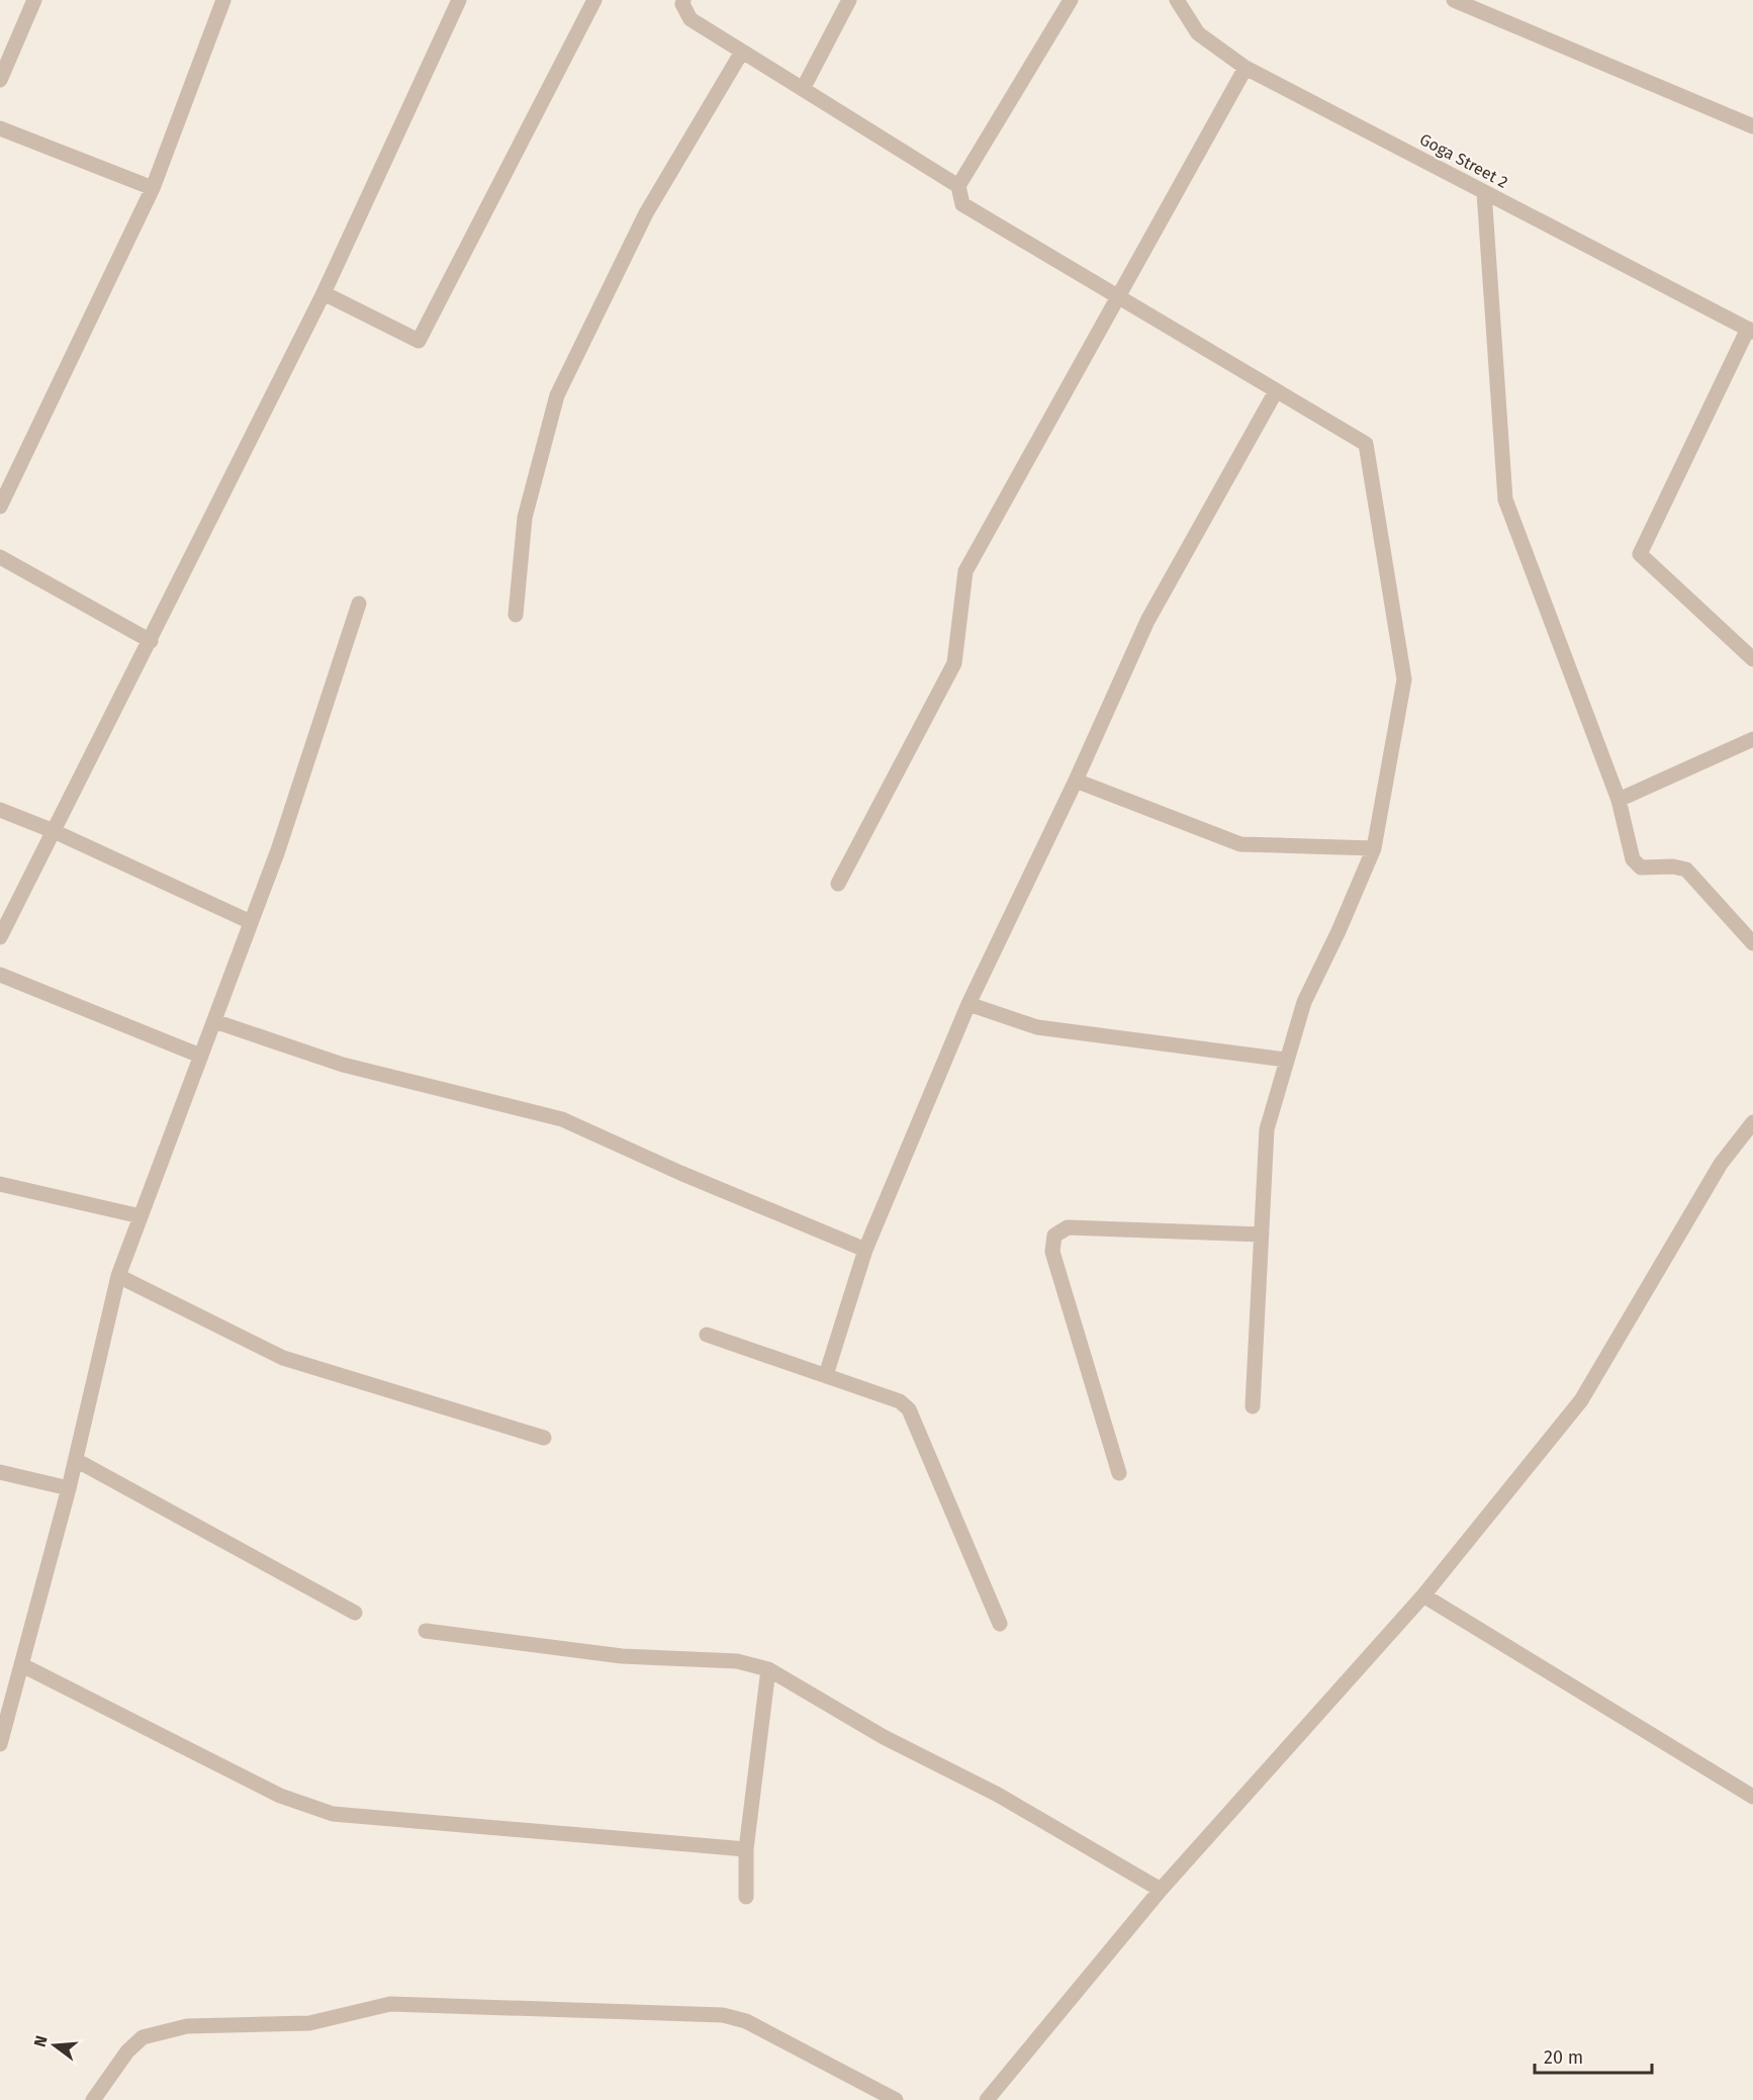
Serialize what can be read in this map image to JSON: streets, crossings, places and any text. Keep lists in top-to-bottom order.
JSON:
{
  "streets": {
    "street": ["Goga Street 2"]
  },
  "scale_bar": "20 m",
  "north": "left"
}
